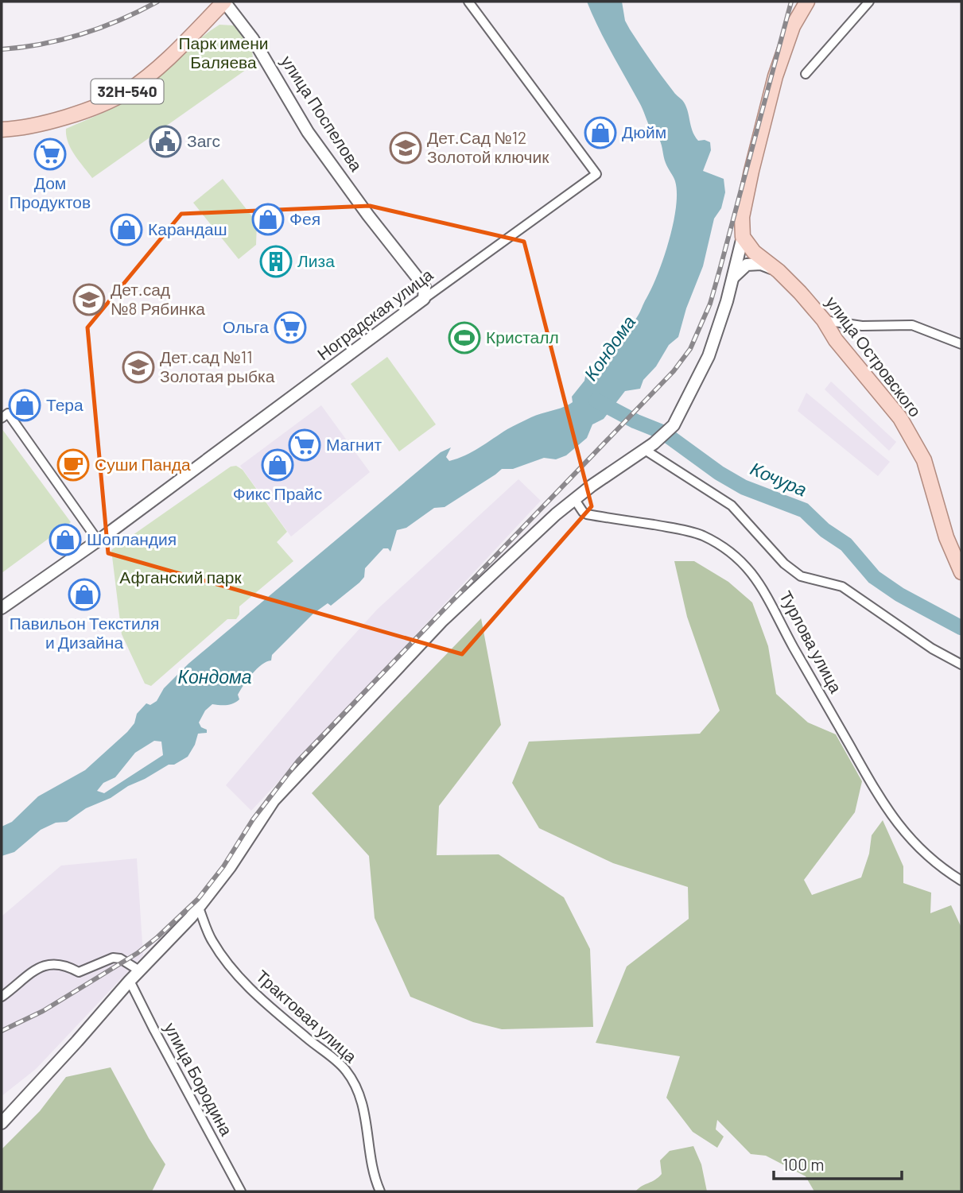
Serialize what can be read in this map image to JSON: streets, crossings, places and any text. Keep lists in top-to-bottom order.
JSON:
{
  "streets": {
    "main road": ["32Н-540", "улица Поспелова", "улица Островского"],
    "street": [
      "Ноградская улица",
      "Турлова улица",
      "Трактовая улица",
      "улица Бородина"
    ]
  },
  "crossings": [
    ["улица Поспелова", "Ноградская улица"]
  ],
  "water": ["Кондома", "Кочура"],
  "parks": ["Парк имени Баляева", "Афганский парк"],
  "places": {
    "shop": [
      "Дюйм",
      "Фея",
      "Карандаш",
      "Тера",
      "Фикс Прайс",
      "Шопландия",
      "Павильон Текстиля и Дизайна"
    ],
    "public building": ["Загс"],
    "school or university": ["Дет.Сад №12 Золотой ключик", "Дет.сад №8 Рябинка", "Дет.сад №11 Золотая рыбка"],
    "supermarket": ["Дом Продуктов", "Ольга", "Магнит"],
    "building": ["Лиза"],
    "sports": ["Кристалл"],
    "cafe": ["Суши Панда"]
  },
  "scale_bar": "100 m"
}
